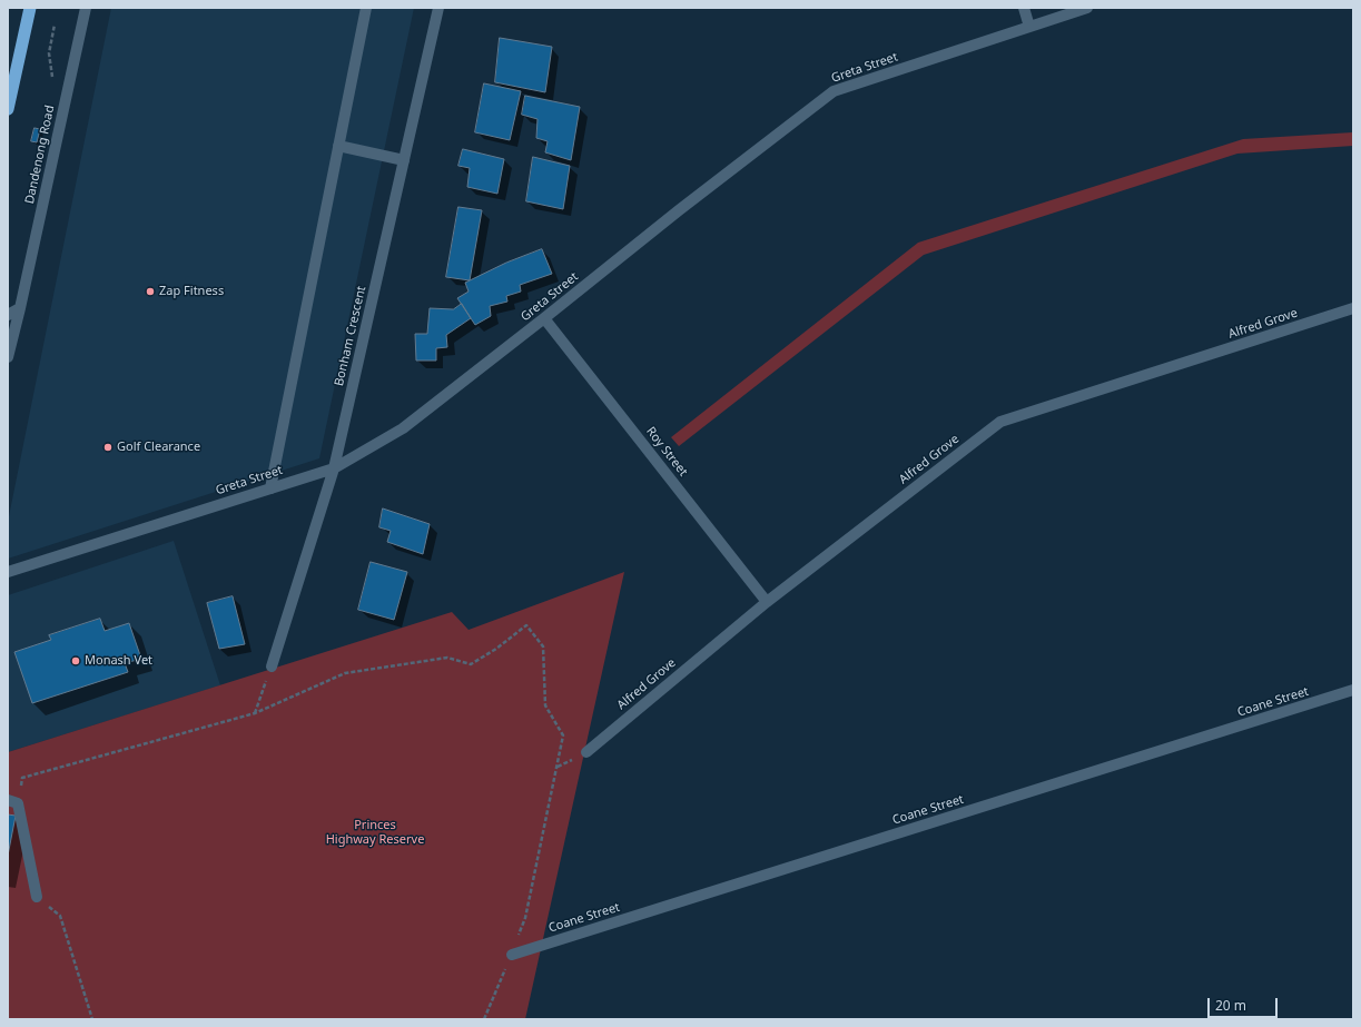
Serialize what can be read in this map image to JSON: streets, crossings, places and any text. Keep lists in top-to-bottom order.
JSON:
{
  "streets": {
    "street": [
      "Greta Street",
      "Dandenong Road",
      "Alfred Grove",
      "Bonham Crescent",
      "Roy Street",
      "Coane Street"
    ]
  },
  "crossings": [
    ["Greta Street", "Bonham Crescent"],
    ["Greta Street", "Roy Street"],
    ["Alfred Grove", "Roy Street"]
  ],
  "parks": ["Princes Highway Reserve"],
  "places": ["Zap Fitness", "Golf Clearance", "Monash Vet"],
  "scale_bar": "20 m"
}
